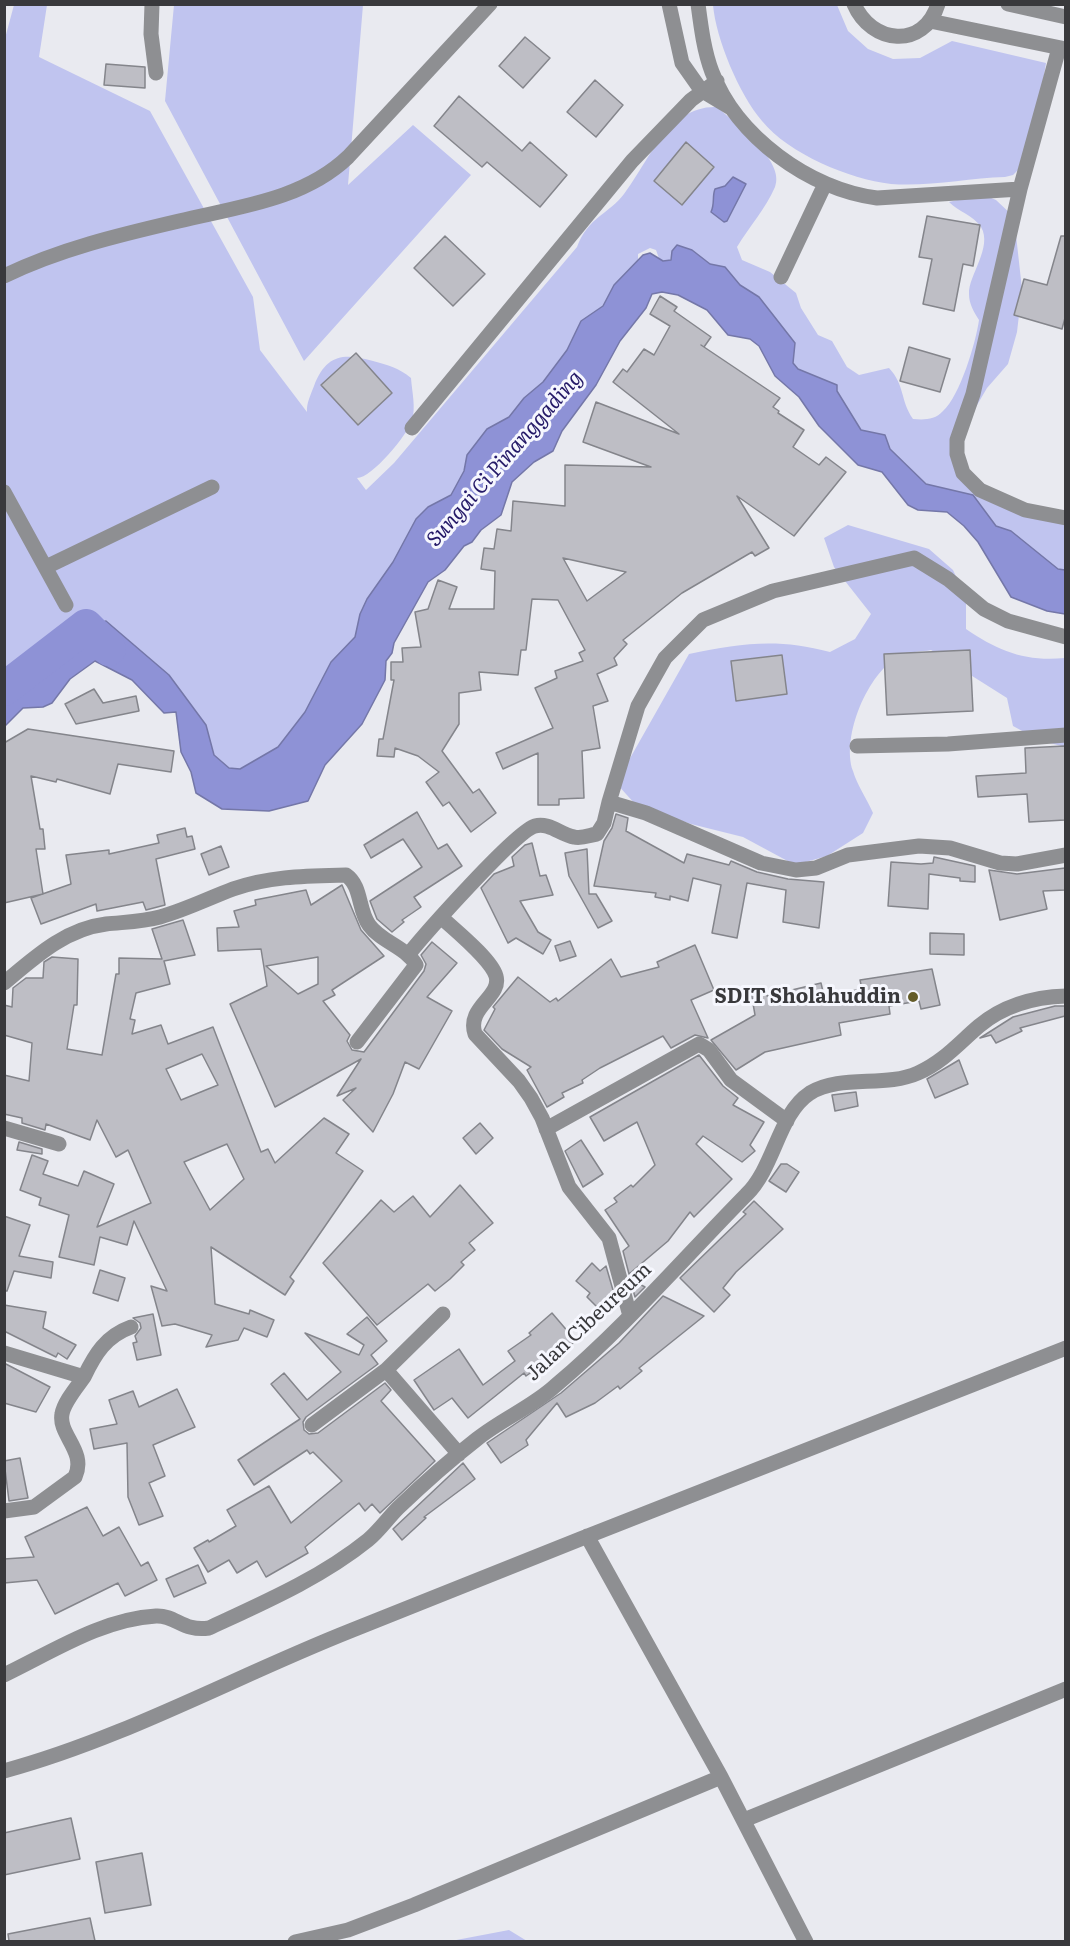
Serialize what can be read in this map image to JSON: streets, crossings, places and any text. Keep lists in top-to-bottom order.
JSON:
{
  "streets": {
    "street": ["Jalan Cibeureum"]
  },
  "water": ["Sungai Ci Pinanggading"],
  "places": ["SDIT Sholahuddin"]
}
